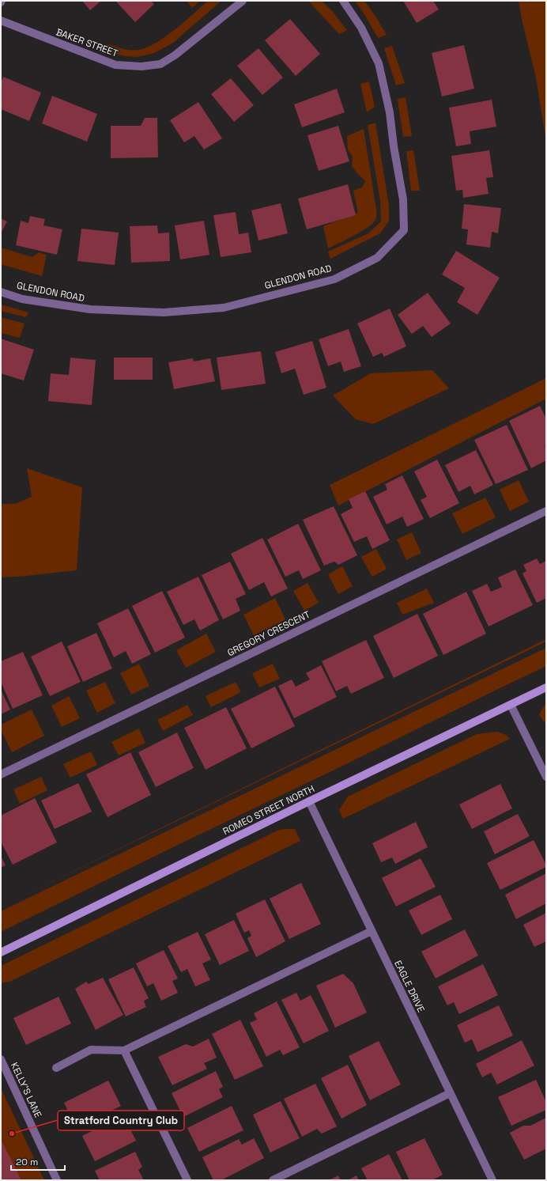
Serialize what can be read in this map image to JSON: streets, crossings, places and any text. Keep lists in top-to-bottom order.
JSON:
{
  "streets": {
    "main road": ["ROMEO STREET NORTH"],
    "street": [
      "BAKER STREET",
      "GLENDON ROAD",
      "GREGORY CRESCENT",
      "EAGLE DRIVE",
      "KELLY'S LANE"
    ]
  },
  "crossings": [
    ["ROMEO STREET NORTH", "EAGLE DRIVE"]
  ],
  "places": ["Stratford Country Club"],
  "scale_bar": "20 m"
}
